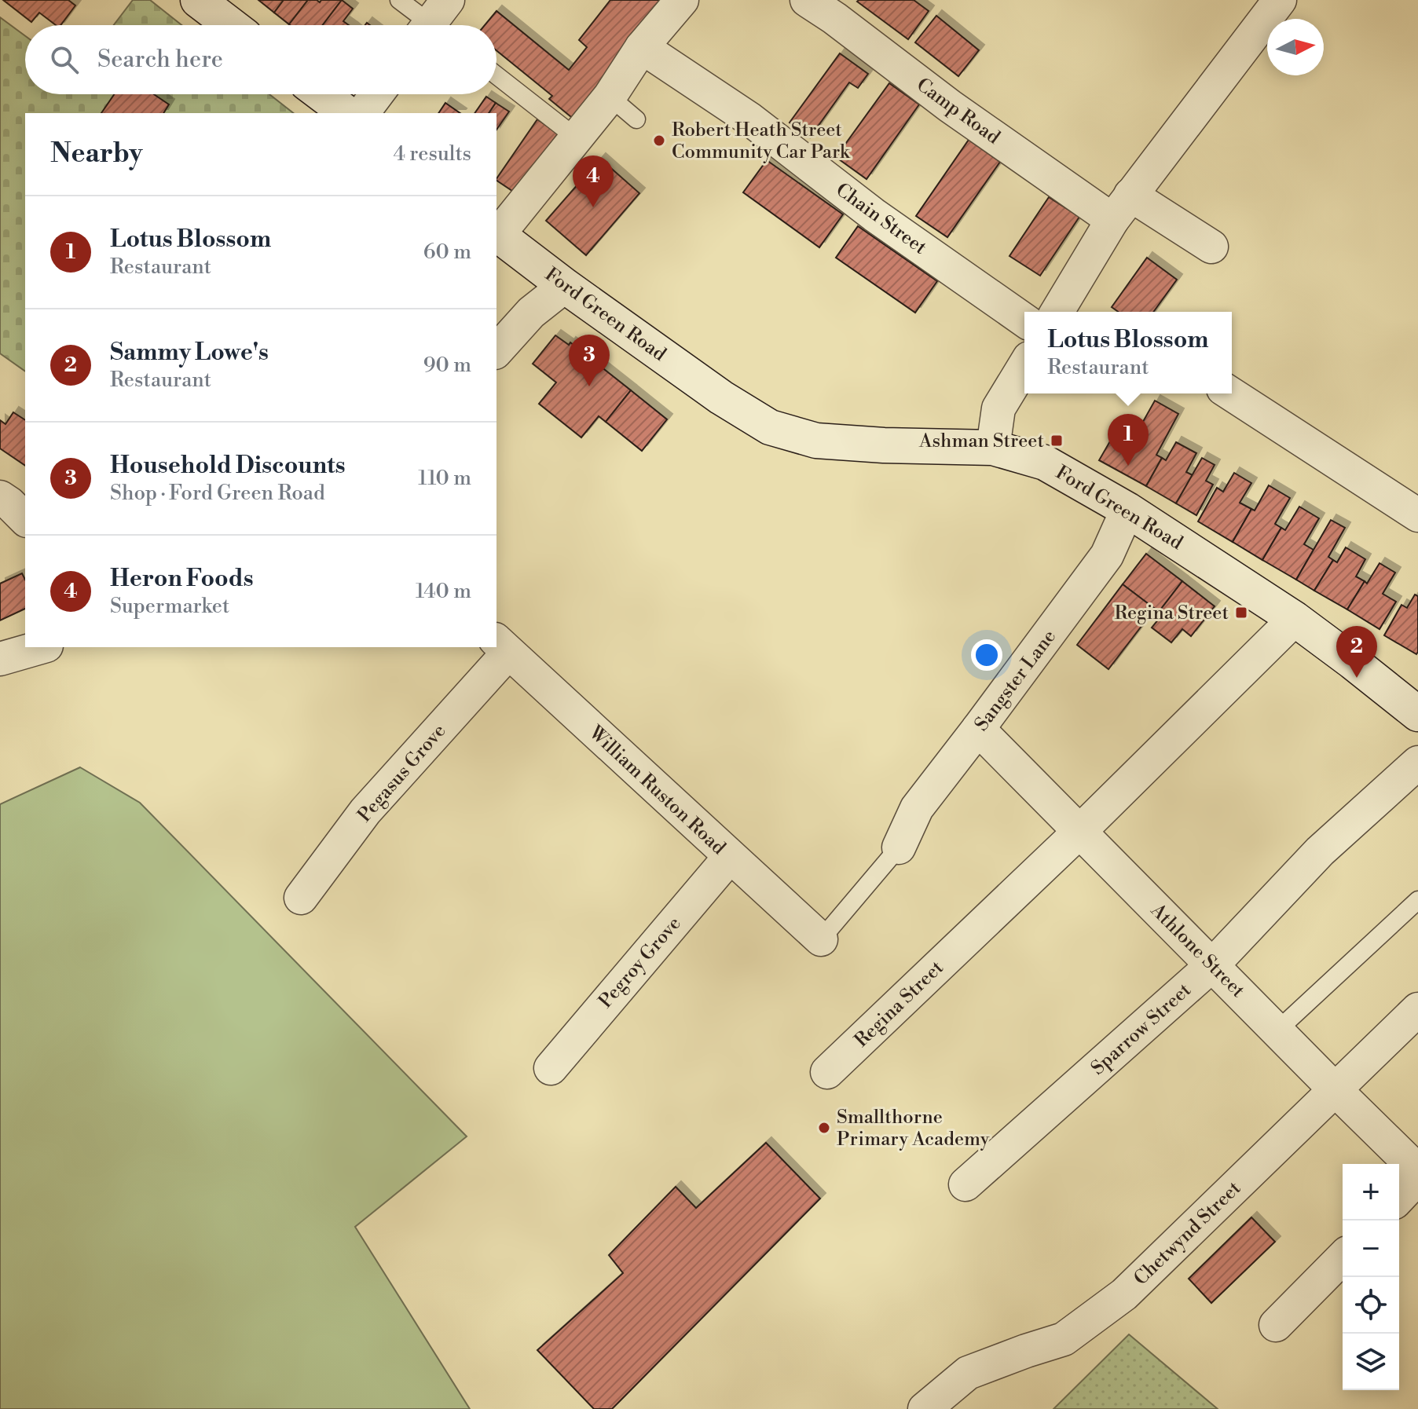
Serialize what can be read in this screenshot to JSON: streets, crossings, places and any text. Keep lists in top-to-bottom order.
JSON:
{
  "streets": {
    "main road": ["Ford Green Road"],
    "street": [
      "Camp Road",
      "Chain Street",
      "Sangster Lane",
      "Pegasus Grove",
      "William Ruston Road",
      "Athlone Street",
      "Pegroy Grove",
      "Regina Street",
      "Sparrow Street",
      "Chetwynd Street"
    ]
  },
  "crossings": [
    ["Ford Green Road", "Sangster Lane"],
    ["Ford Green Road", "Regina Street"],
    ["Sangster Lane", "Athlone Street"],
    ["Pegasus Grove", "William Ruston Road"],
    ["William Ruston Road", "Pegroy Grove"],
    ["Athlone Street", "Regina Street"],
    ["Athlone Street", "Sparrow Street"],
    ["Athlone Street", "Chetwynd Street"]
  ],
  "places": {
    "other": ["Robert Heath Street Community Car Park", "Smallthorne Primary Academy"],
    "transit": ["Ashman Street", "Regina Street"]
  },
  "north": "right",
  "page": {
    "search": "Search here",
    "heading": ["Nearby", "4 results"],
    "pins": [
      "4",
      "3",
      "1",
      "2"
    ],
    "list": [
      {
        "mark": "1",
        "name": "Lotus Blossom",
        "note": "Restaurant",
        "value": "60 m"
      },
      {
        "mark": "2",
        "name": "Sammy Lowe's",
        "note": "Restaurant",
        "value": "90 m"
      },
      {
        "mark": "3",
        "name": "Household Discounts",
        "note": "Shop · Ford Green Road",
        "value": "110 m"
      },
      {
        "mark": "4",
        "name": "Heron Foods",
        "note": "Supermarket",
        "value": "140 m"
      }
    ],
    "popup": ["Lotus Blossom", "Restaurant"],
    "map_buttons": ["+", "−"]
  }
}
